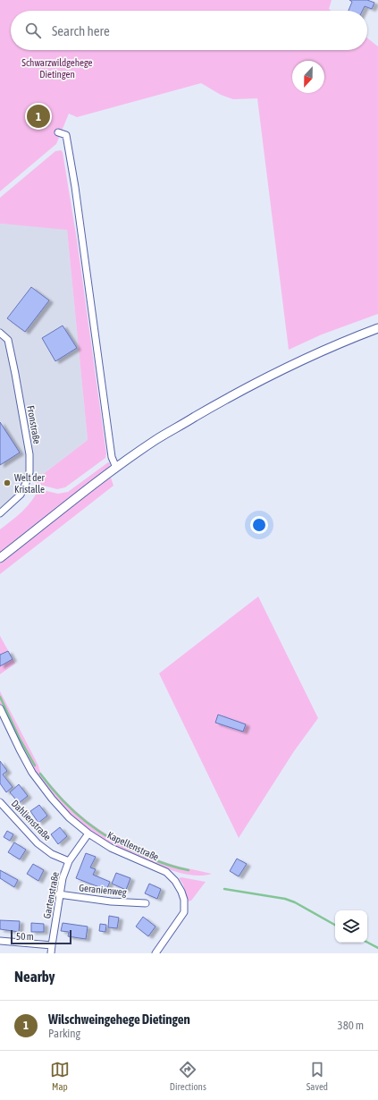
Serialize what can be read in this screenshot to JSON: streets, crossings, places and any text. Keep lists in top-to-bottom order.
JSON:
{
  "streets": {
    "street": [
      "Fronstraße",
      "Dahlienstraße",
      "Kapellenstraße",
      "Geranienweg",
      "Gartenstraße"
    ]
  },
  "crossings": [
    ["Dahlienstraße", "Gartenstraße"],
    ["Kapellenstraße", "Gartenstraße"],
    ["Geranienweg", "Gartenstraße"]
  ],
  "parks": ["Schwarzwildgehege Dietingen"],
  "places": ["Welt der Kristalle"],
  "scale_bar": "50 m",
  "north": "bottom",
  "page": {
    "search": "Search here",
    "pins": "1",
    "scale": "50 m",
    "heading": "Nearby",
    "list": [
      {
        "mark": "1",
        "name": "Wilschweingehege Dietingen",
        "note": "Parking",
        "value": "380 m"
      }
    ],
    "nav": ["Map", "Directions", "Saved"]
  }
}
